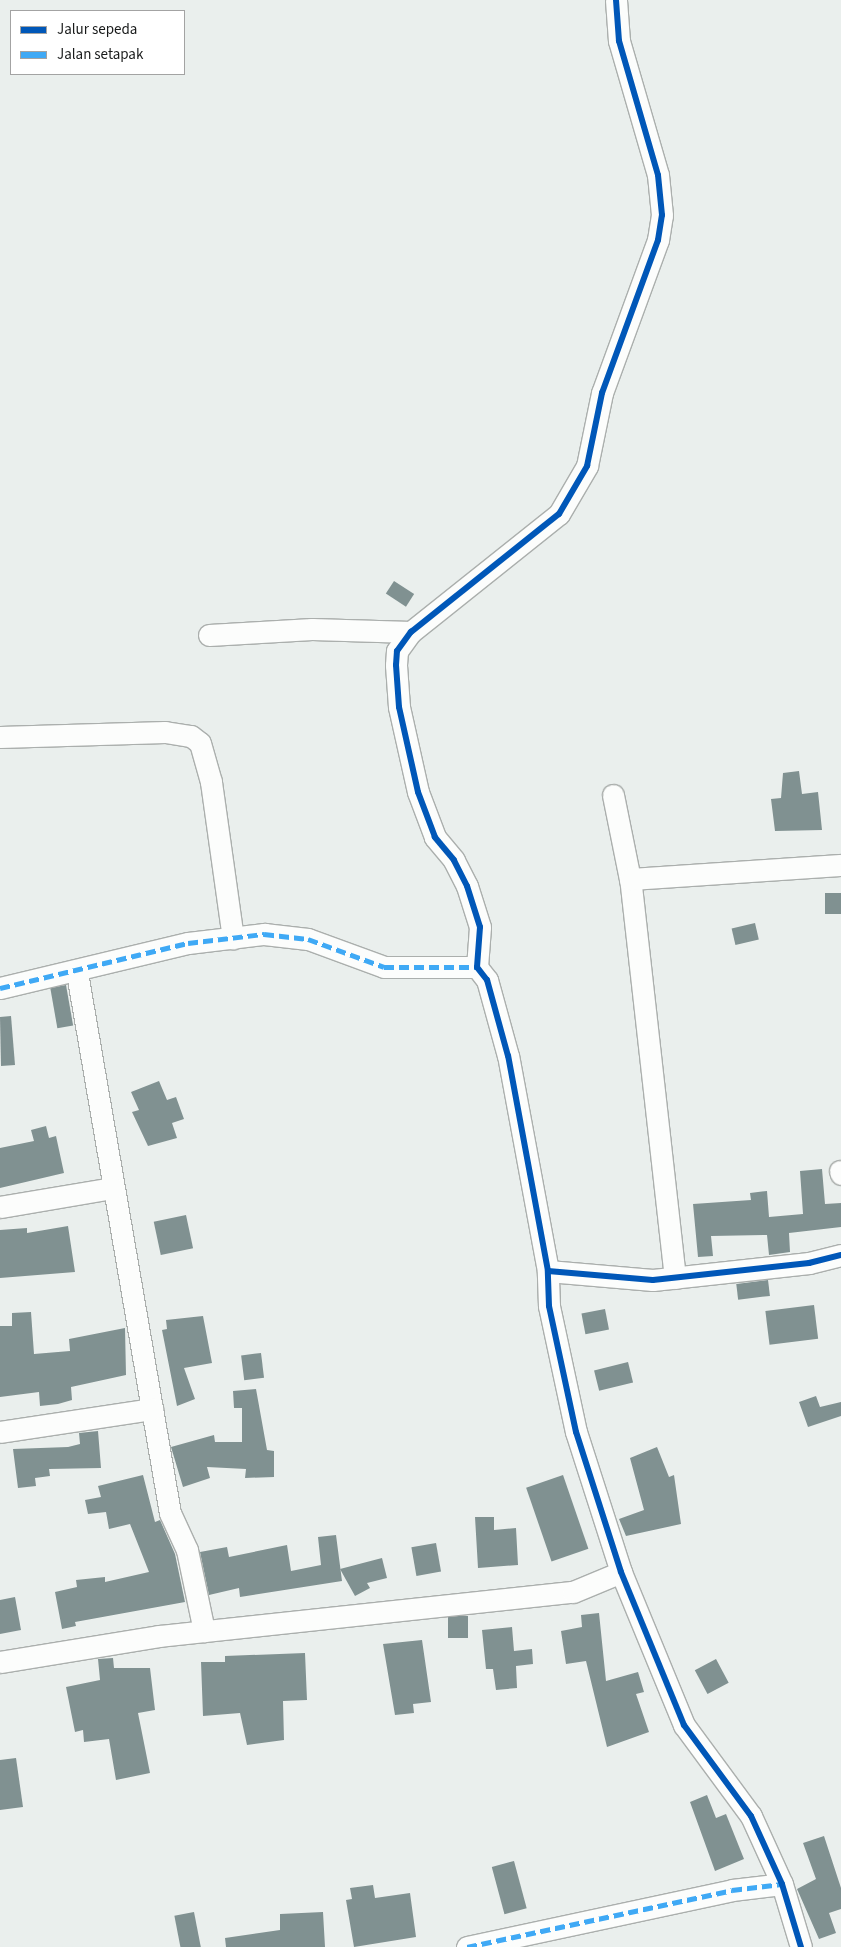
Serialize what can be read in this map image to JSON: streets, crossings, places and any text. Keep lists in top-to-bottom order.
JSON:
{
  "legend": ["Jalur sepeda", "Jalan setapak"]
}
